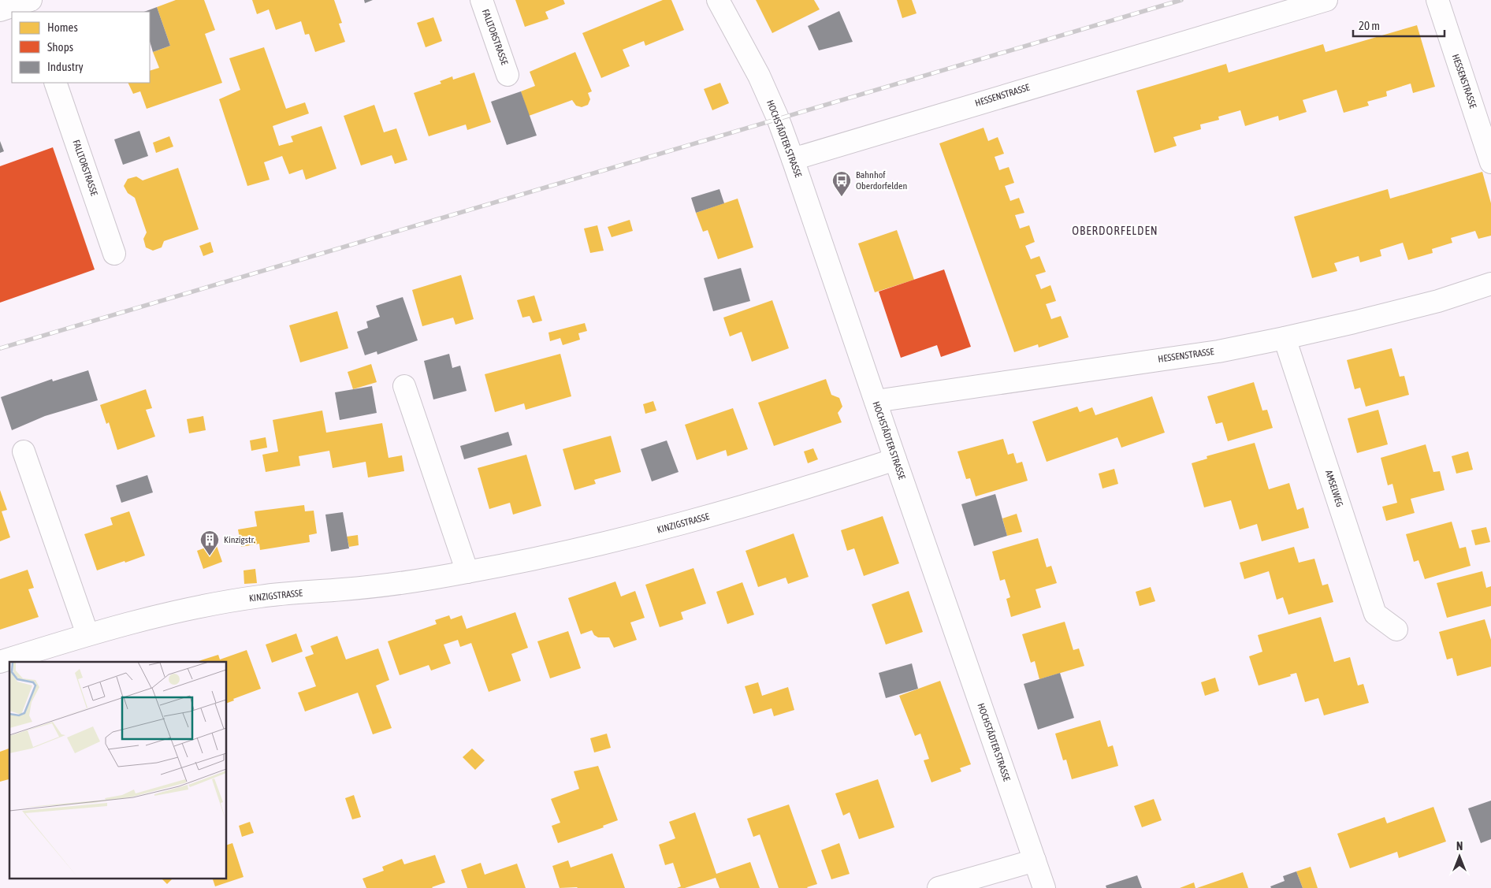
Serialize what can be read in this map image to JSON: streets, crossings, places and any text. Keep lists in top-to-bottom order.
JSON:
{
  "streets": {
    "street": [
      "FALLTORSTRASSE",
      "HESSENSTRASSE",
      "HOCHSTÄDTER STRASSE",
      "AMSELWEG",
      "KINZIGSTRASSE"
    ]
  },
  "crossings": [
    ["HESSENSTRASSE", "HOCHSTÄDTER STRASSE"],
    ["HESSENSTRASSE", "AMSELWEG"],
    ["HOCHSTÄDTER STRASSE", "KINZIGSTRASSE"]
  ],
  "districts": ["OBERDORFELDEN"],
  "places": {
    "bus stop": ["Bahnhof Oberdorfelden"],
    "building": ["Kinzigstr."]
  },
  "legend": ["Homes", "Shops", "Industry"],
  "scale_bar": "20 m",
  "north": "top"
}
